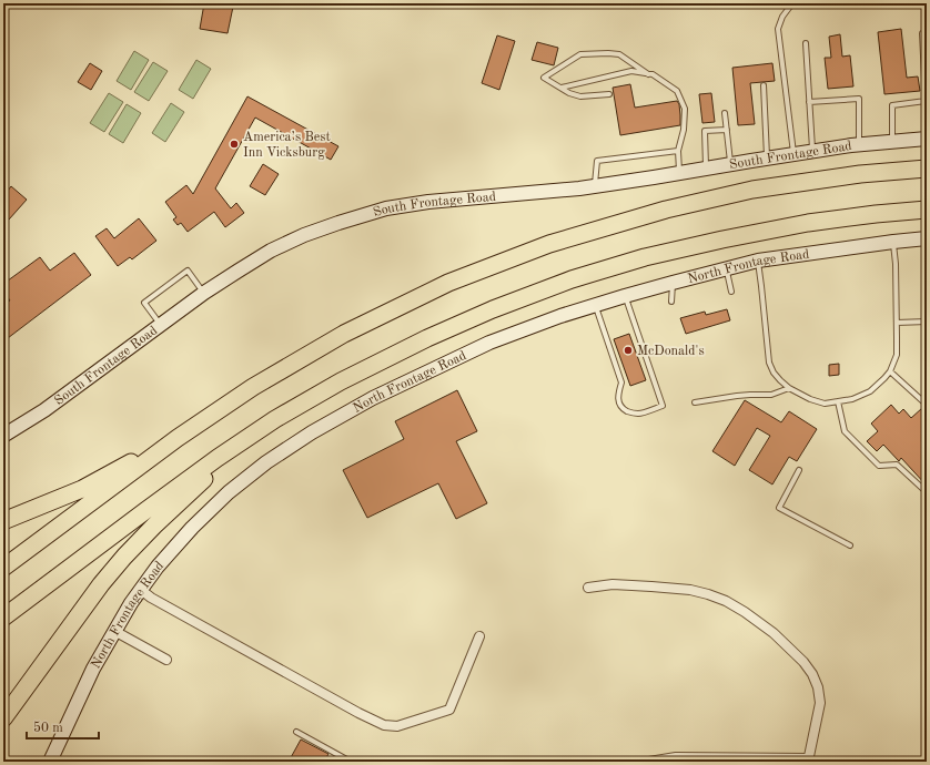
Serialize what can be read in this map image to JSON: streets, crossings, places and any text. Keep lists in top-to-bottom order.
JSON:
{
  "streets": {
    "street": ["South Frontage Road", "North Frontage Road"]
  },
  "places": ["America’s Best Inn Vicksburg", "McDonald's"],
  "scale_bar": "50 m"
}
